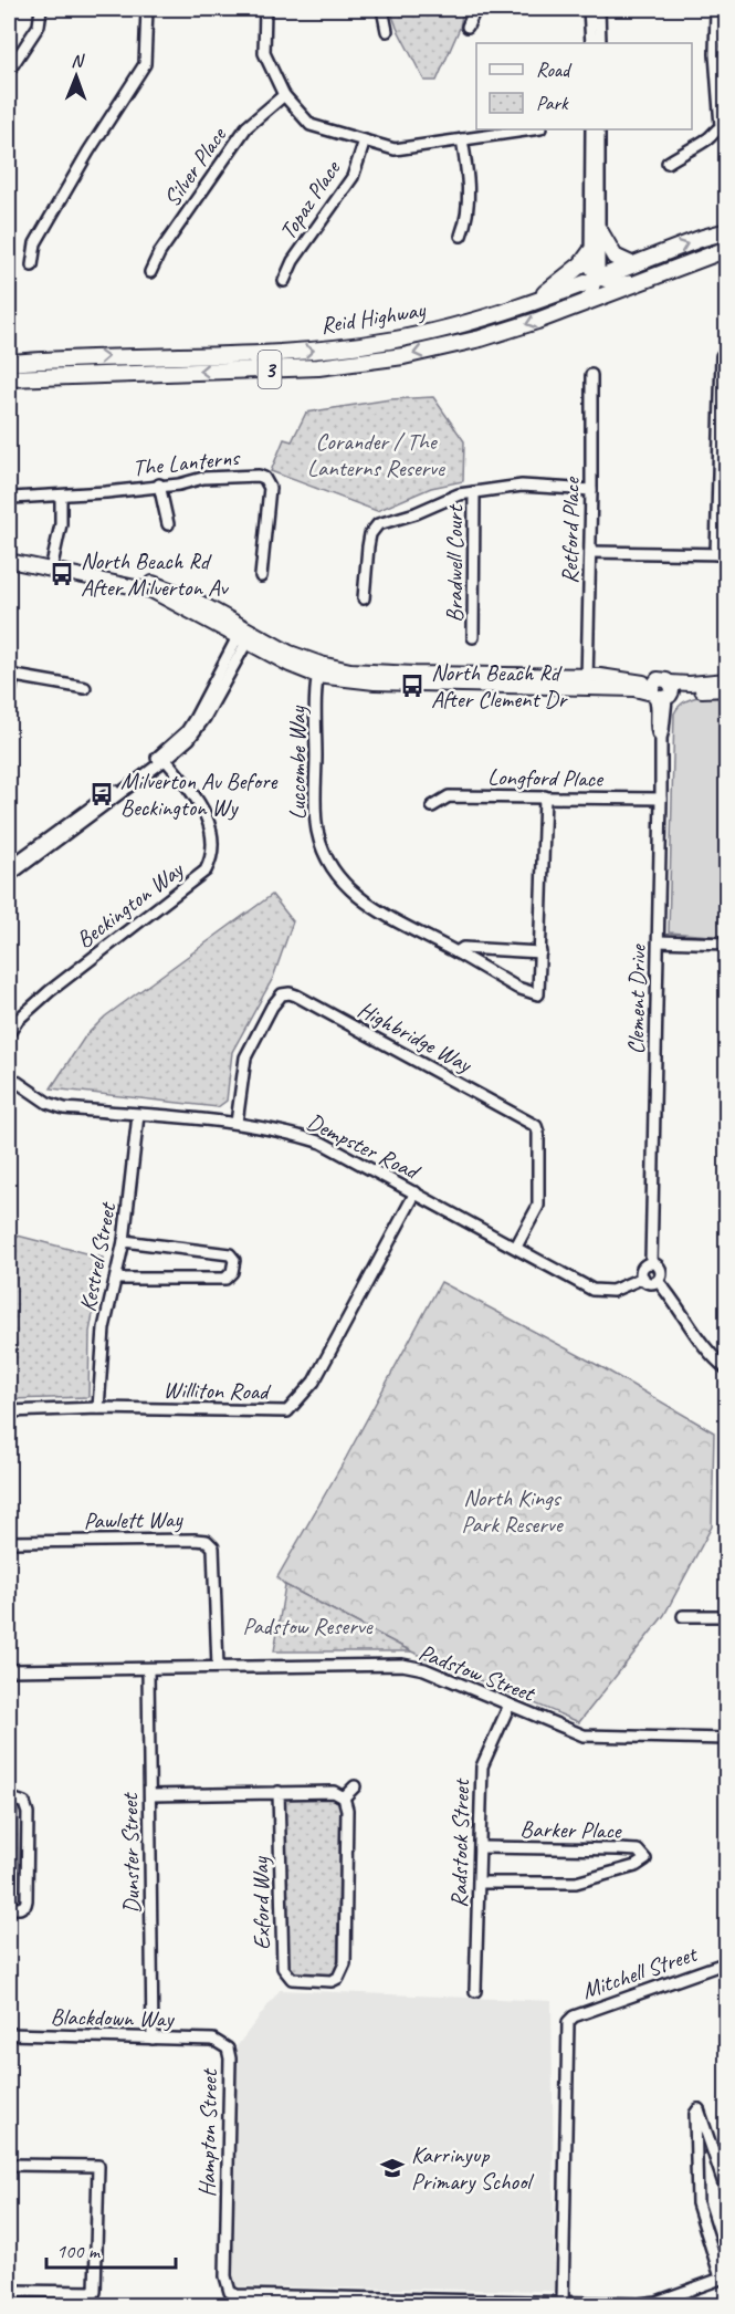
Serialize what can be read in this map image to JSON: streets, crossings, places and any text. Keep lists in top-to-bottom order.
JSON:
{
  "streets": {
    "highway": ["Reid Highway", "3"],
    "street": [
      "Silver Place",
      "Topaz Place",
      "The Lanterns",
      "Retford Place",
      "Bradwell Court",
      "Luccombe Way",
      "Longford Place",
      "Beckington Way",
      "Clement Drive",
      "Highbridge Way",
      "Dempster Road",
      "Kestrel Street",
      "Williton Road",
      "Pawlett Way",
      "Padstow Street",
      "Barker Place",
      "Radstock Street",
      "Dunster Street",
      "Exford Way",
      "Mitchell Street",
      "Blackdown Way",
      "Hampton Street"
    ]
  },
  "crossings": [
    ["Luccombe Way", "Longford Place"],
    ["Longford Place", "Clement Drive"],
    ["Clement Drive", "Dempster Road"],
    ["Highbridge Way", "Dempster Road"],
    ["Dempster Road", "Kestrel Street"],
    ["Dempster Road", "Williton Road"],
    ["Kestrel Street", "Williton Road"],
    ["Pawlett Way", "Padstow Street"],
    ["Padstow Street", "Radstock Street"],
    ["Padstow Street", "Dunster Street"],
    ["Barker Place", "Radstock Street"],
    ["Dunster Street", "Blackdown Way"],
    ["Mitchell Street", "Hampton Street"],
    ["Blackdown Way", "Hampton Street"]
  ],
  "parks": ["Corander / The Lanterns Reserve", "North Kings Park Reserve", "Padstow Reserve"],
  "places": {
    "bus stop": ["North Beach Rd After Milverton Av", "North Beach Rd After Clement Dr", "Milverton Av Before Beckington Wy"],
    "school or university": ["Karrinyup Primary School"]
  },
  "legend": ["Road", "Park"],
  "scale_bar": "100 m",
  "north": "top"
}
